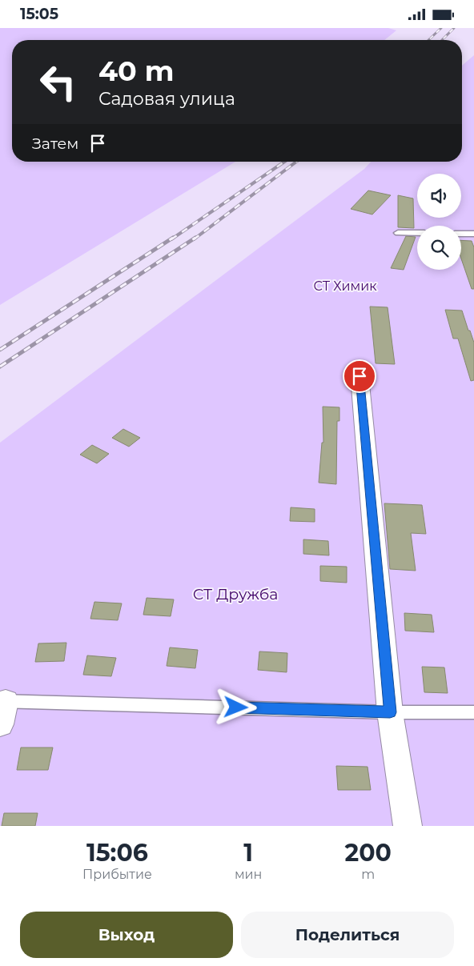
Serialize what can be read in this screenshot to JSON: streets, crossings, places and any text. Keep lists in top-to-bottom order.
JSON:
{
  "parks": ["СТ Химик", "СТ Дружба"],
  "page": {
    "status": "15:05",
    "turn": ["40 m", "Садовая улица"],
    "then": "Затем",
    "eta": [
      "15:06",
      "Прибытие",
      "1",
      "мин",
      "200",
      "m"
    ],
    "buttons": ["Выход", "Поделиться"]
  }
}
